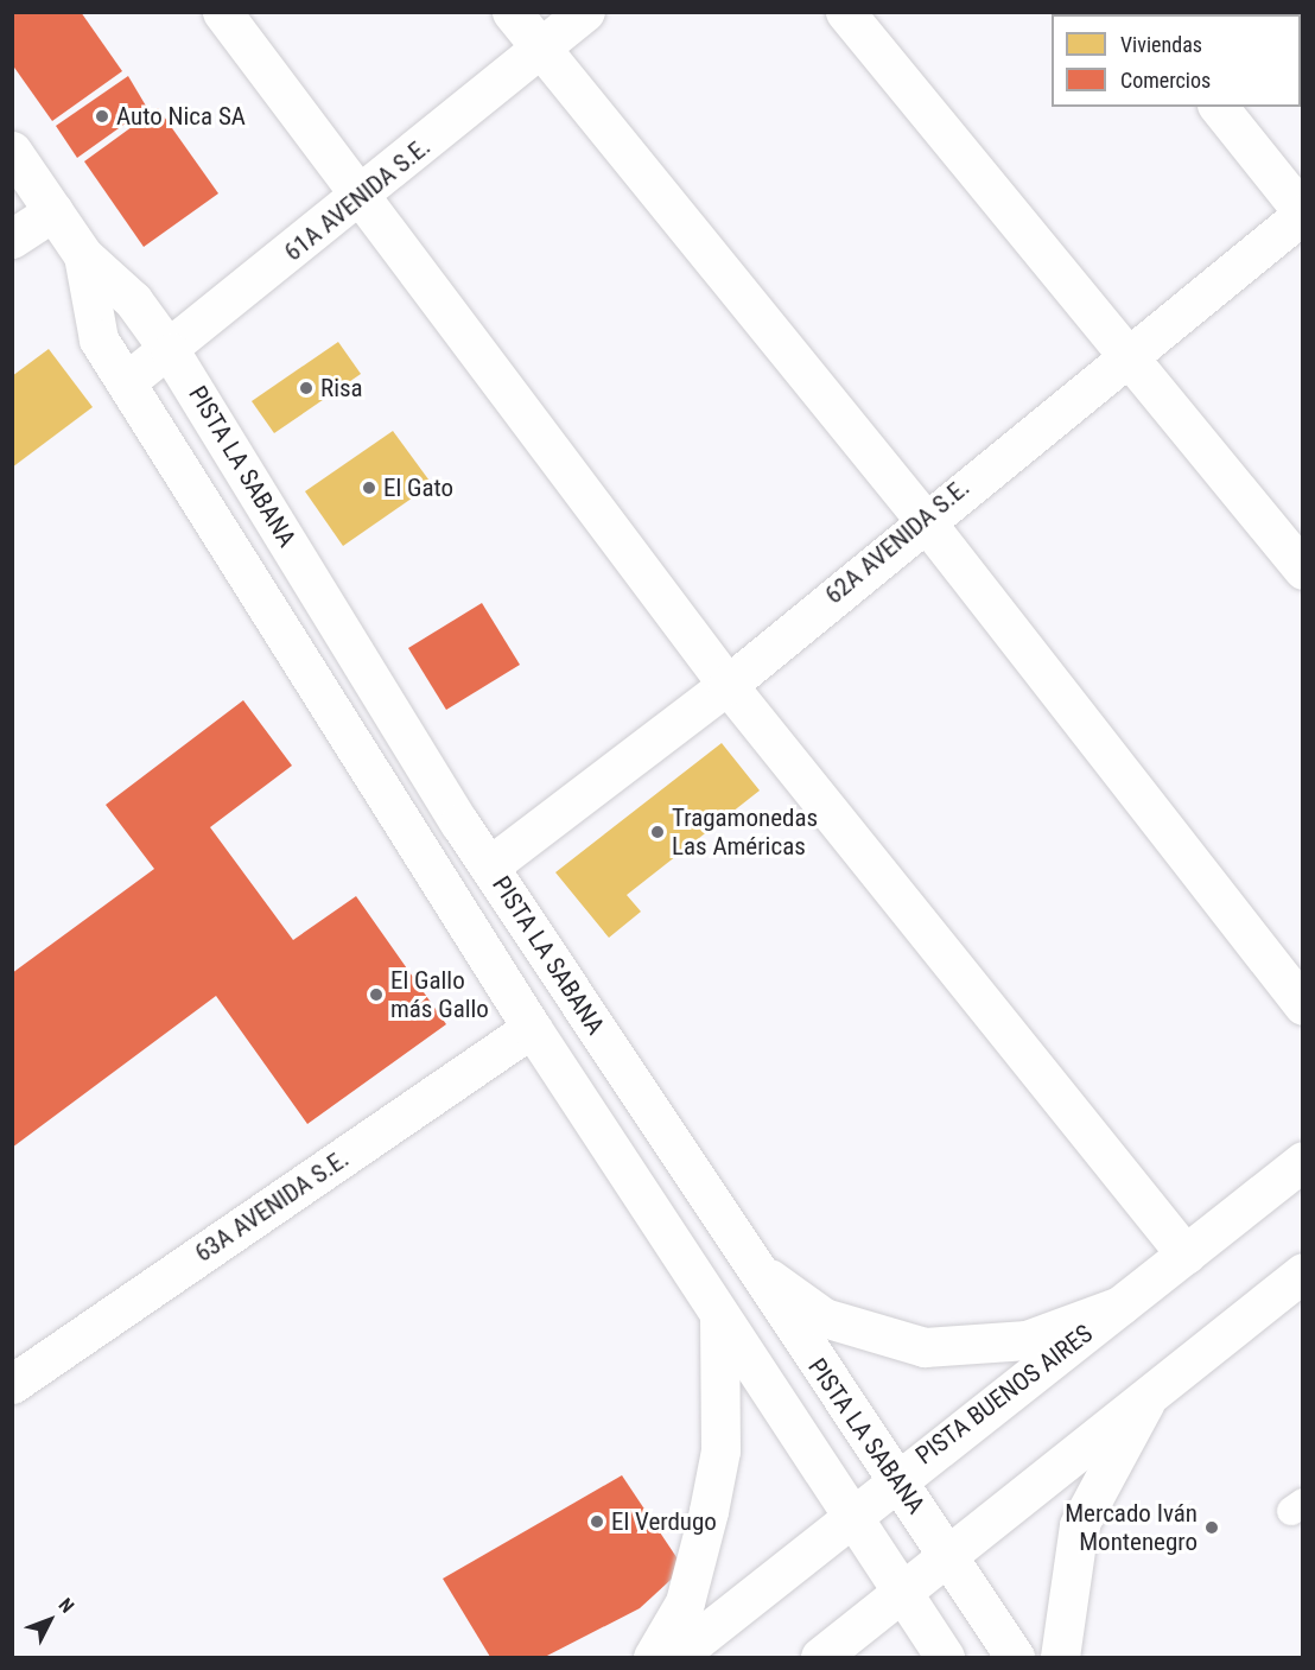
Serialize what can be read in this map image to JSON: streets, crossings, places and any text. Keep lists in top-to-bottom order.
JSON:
{
  "streets": {
    "street": [
      "61A AVENIDA S.E.",
      "PISTA LA SABANA",
      "62A AVENIDA S.E.",
      "63A AVENIDA S.E.",
      "PISTA BUENOS AIRES"
    ]
  },
  "crossings": [
    ["61A AVENIDA S.E.", "PISTA LA SABANA"],
    ["PISTA LA SABANA", "62A AVENIDA S.E."],
    ["PISTA LA SABANA", "63A AVENIDA S.E."],
    ["PISTA LA SABANA", "PISTA BUENOS AIRES"]
  ],
  "places": [
    "Auto Nica SA",
    "Risa",
    "El Gato",
    "Tragamonedas Las Américas",
    "El Gallo más Gallo",
    "El Verdugo",
    "Mercado Iván Montenegro"
  ],
  "legend": ["Viviendas", "Comercios"],
  "north": "top right"
}
